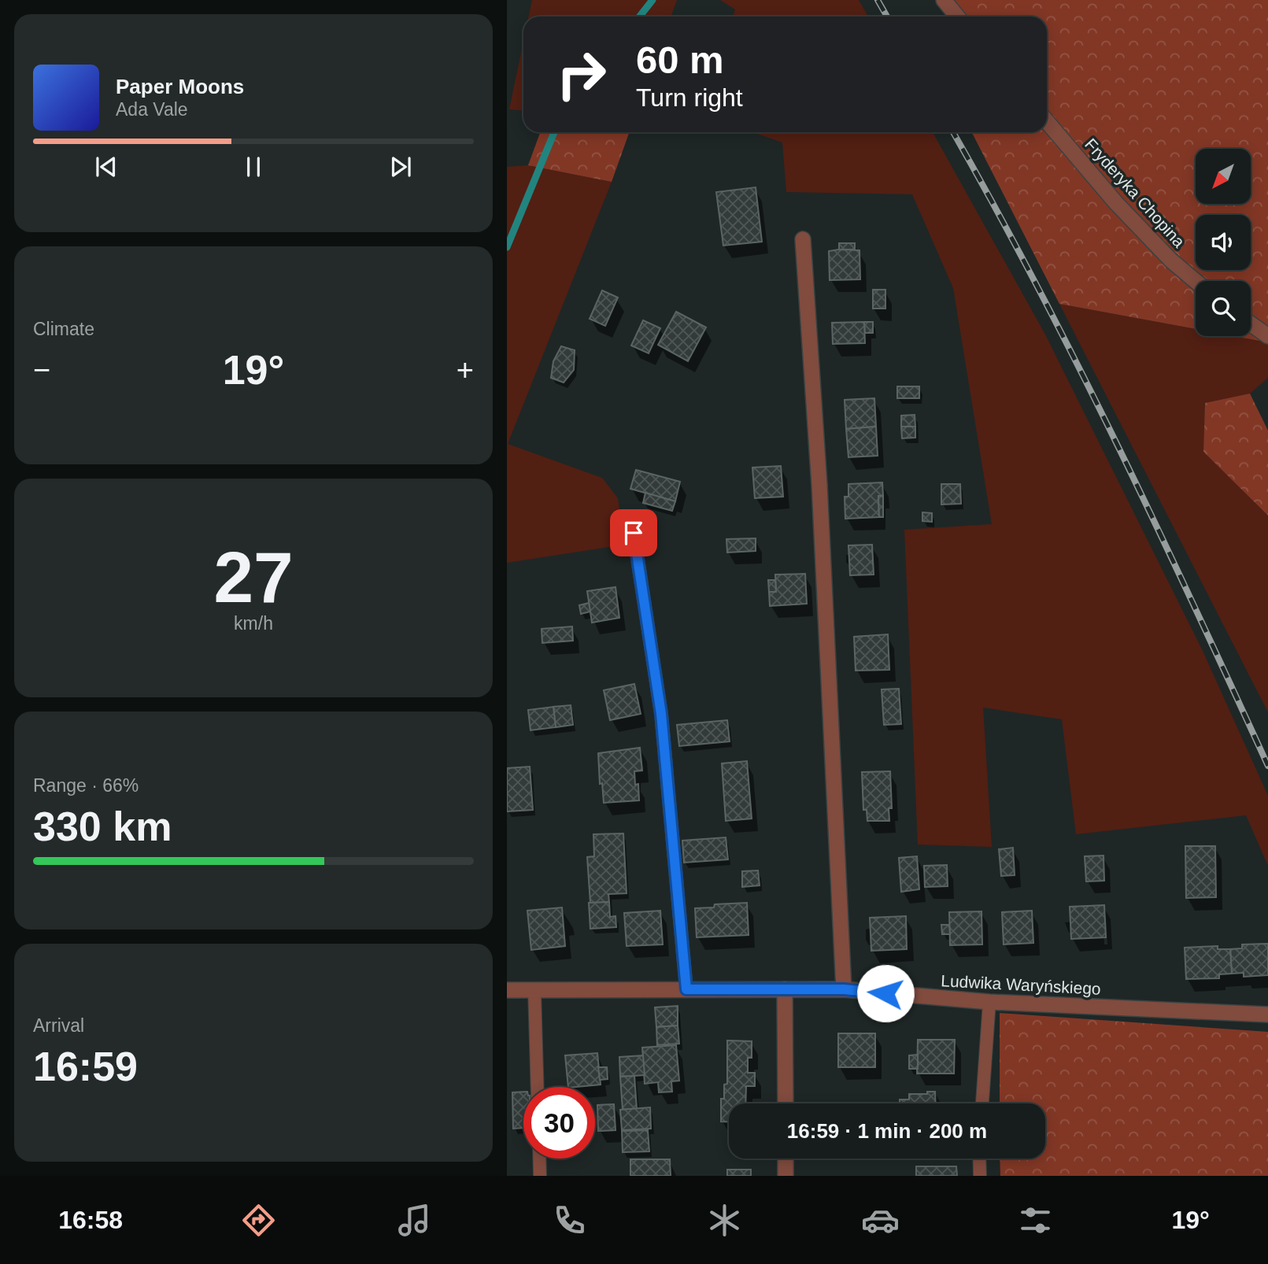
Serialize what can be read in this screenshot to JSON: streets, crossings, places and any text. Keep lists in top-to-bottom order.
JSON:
{
  "streets": {
    "street": ["Fryderyka Chopina", "Ludwika Waryńskiego"]
  },
  "north": "bottom left",
  "page": {
    "turn": ["60 m", "Turn right"],
    "song": ["Paper Moons", "Ada Vale"],
    "tile": [
      "Climate",
      ["27", "km/h"],
      ["Range · 66%", "330 km"],
      ["Arrival", "16:59"]
    ],
    "heat": ["−", "19°", "+"],
    "limit": "30",
    "trip": "16:59 · 1 min · 200 m",
    "tabs": ["16:58", "19°"]
  }
}
